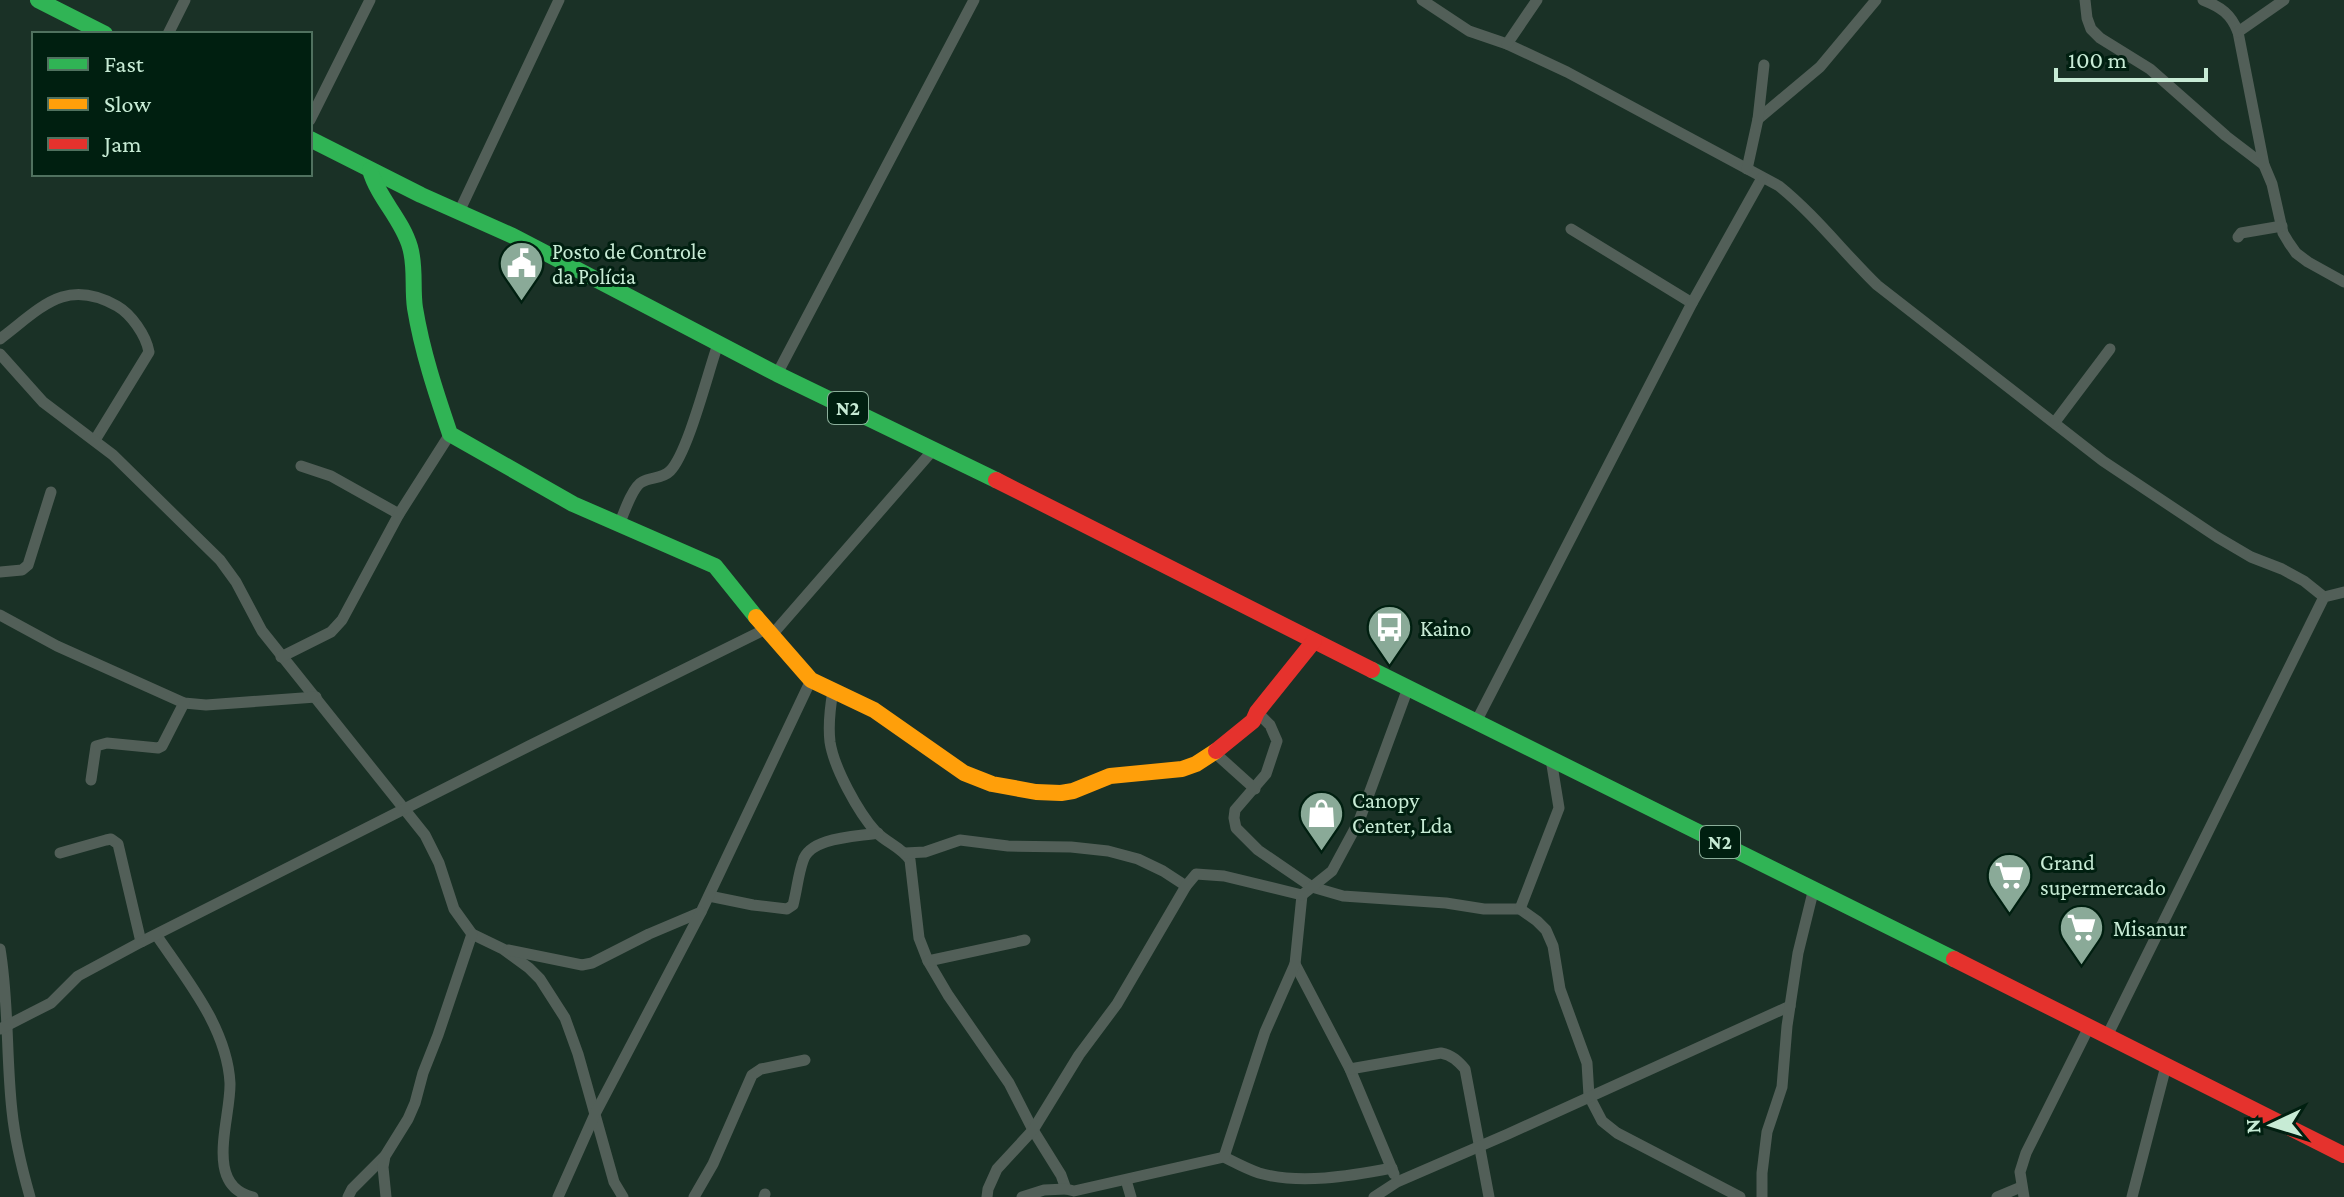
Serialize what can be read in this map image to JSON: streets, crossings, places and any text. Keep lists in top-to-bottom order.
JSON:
{
  "streets": {
    "main road": ["N2"]
  },
  "places": {
    "public building": ["Posto de Controle da Polícia"],
    "bus stop": ["Kaino"],
    "shop": ["Canopy Center, Lda"],
    "supermarket": ["Grand supermercado", "Misanur"]
  },
  "legend": ["Fast", "Slow", "Jam"],
  "scale_bar": "100 m",
  "north": "left"
}
